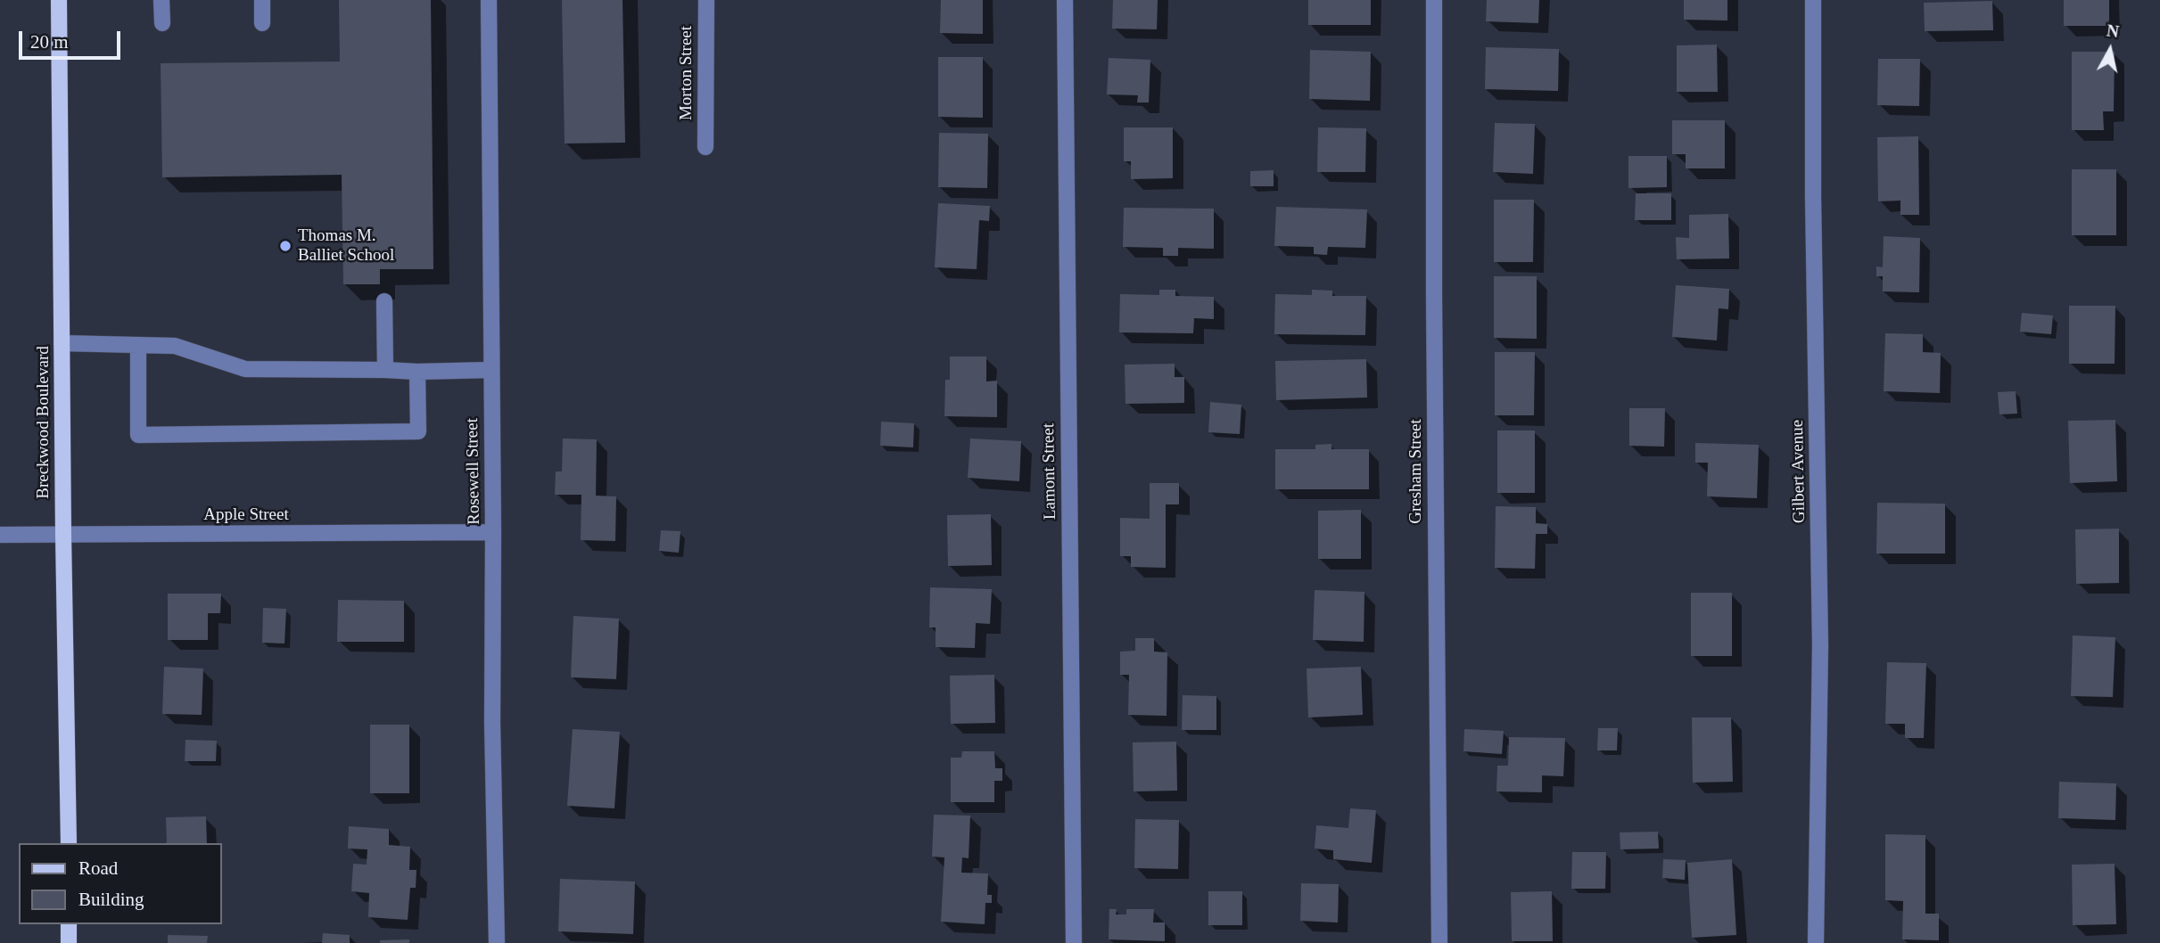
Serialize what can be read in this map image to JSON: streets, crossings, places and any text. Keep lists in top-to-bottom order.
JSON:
{
  "streets": {
    "main road": ["Breckwood Boulevard"],
    "street": [
      "Morton Street",
      "Rosewell Street",
      "Lamont Street",
      "Gresham Street",
      "Gilbert Avenue",
      "Apple Street"
    ]
  },
  "crossings": [
    ["Breckwood Boulevard", "Apple Street"],
    ["Rosewell Street", "Apple Street"]
  ],
  "places": ["Thomas M. Balliet School"],
  "legend": ["Road", "Building"],
  "scale_bar": "20 m",
  "north": "top"
}
